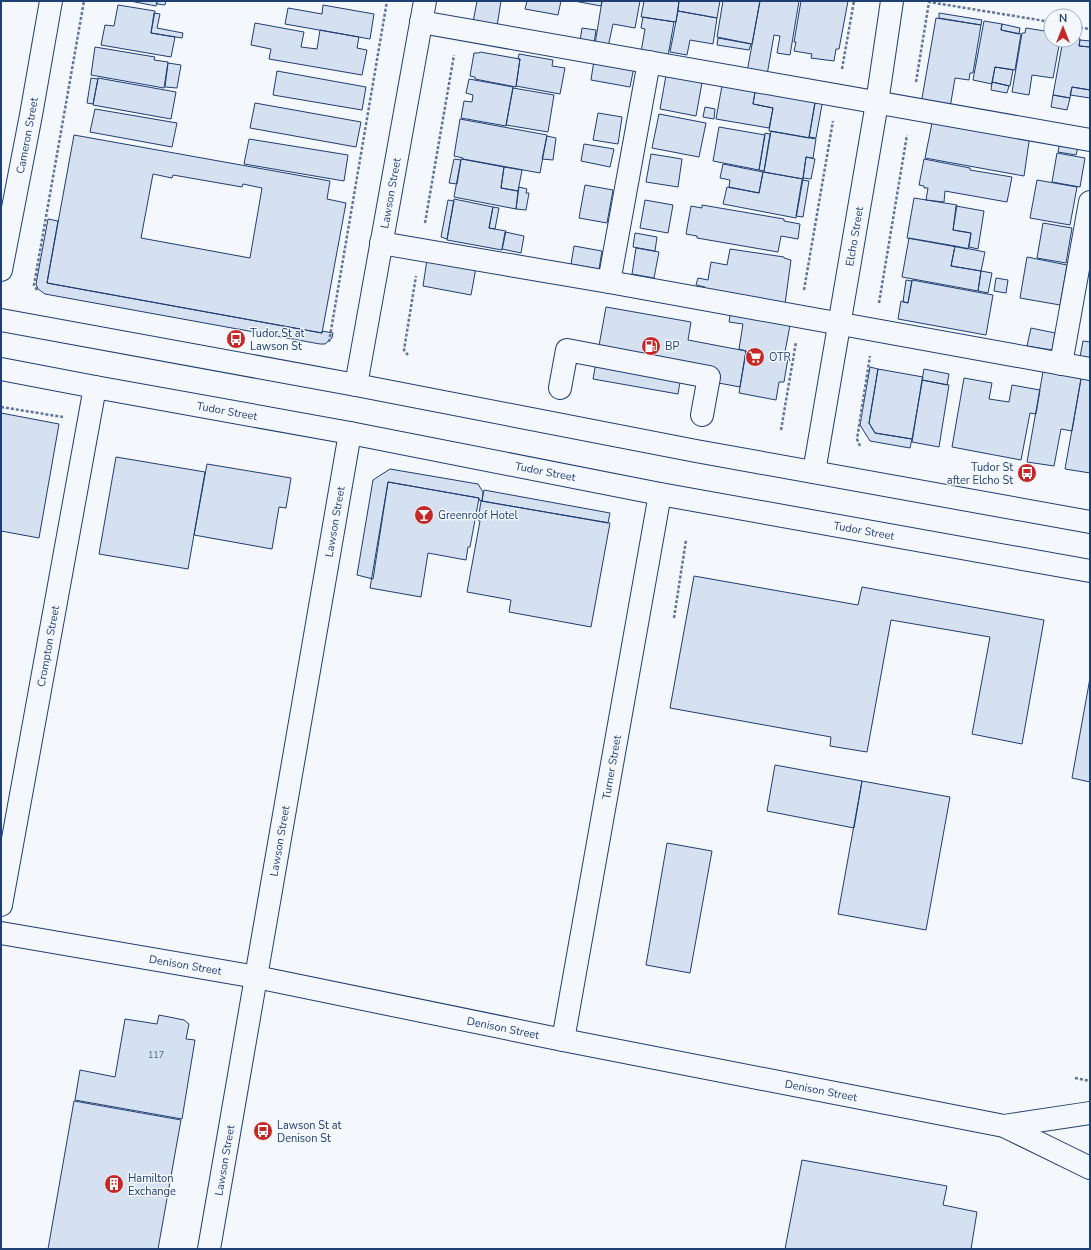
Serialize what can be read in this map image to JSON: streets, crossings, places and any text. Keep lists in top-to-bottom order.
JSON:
{
  "streets": {
    "street": [
      "Cameron Street",
      "Lawson Street",
      "Elcho Street",
      "Tudor Street",
      "Crompton Street",
      "Turner Street",
      "Denison Street"
    ]
  },
  "crossings": [
    ["Lawson Street", "Tudor Street"],
    ["Lawson Street", "Denison Street"],
    ["Tudor Street", "Crompton Street"],
    ["Tudor Street", "Turner Street"],
    ["Turner Street", "Denison Street"]
  ],
  "places": {
    "bus stop": ["Tudor St at Lawson St", "Tudor St after Elcho St", "Lawson St at Denison St"],
    "fuel station": ["BP"],
    "supermarket": ["OTR"],
    "bar": ["Greenroof Hotel"],
    "building": ["Hamilton Exchange"]
  },
  "house_numbers": ["117"],
  "north": "top"
}
